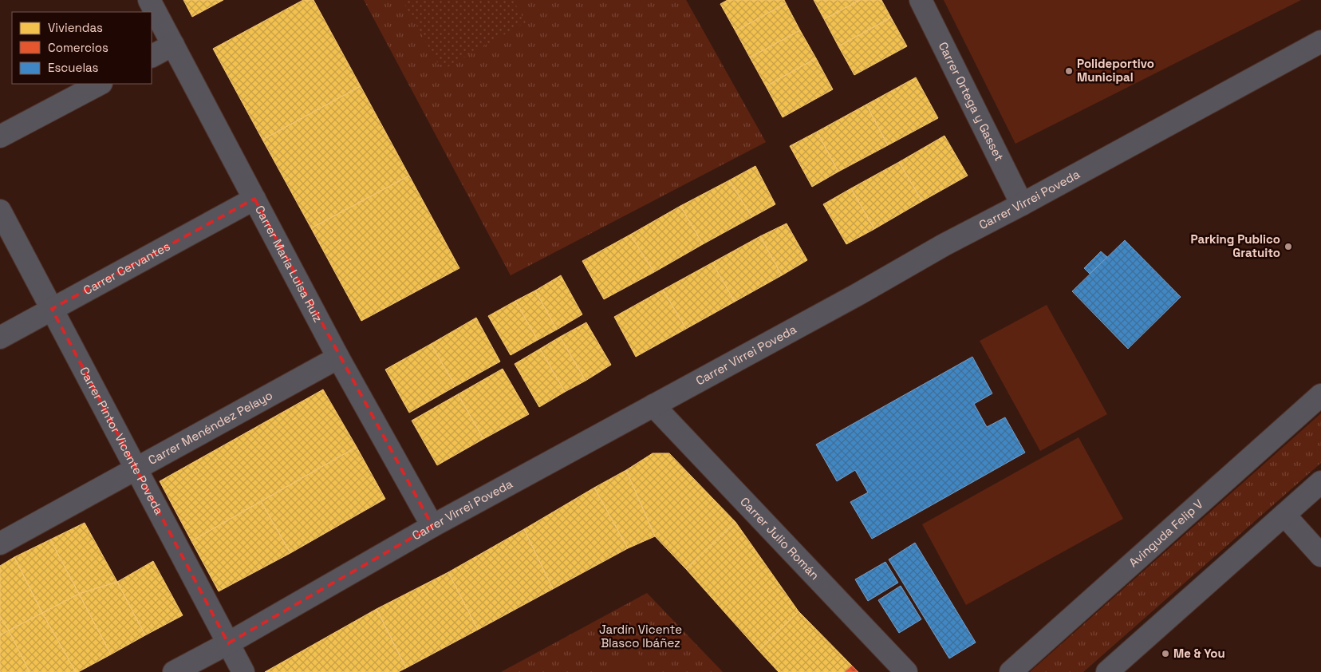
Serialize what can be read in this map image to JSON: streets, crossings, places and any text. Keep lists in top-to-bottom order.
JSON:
{
  "streets": {
    "street": [
      "Carrer Ortega y Gasset",
      "Carrer Virrei Poveda",
      "Carrer María Luisa Ruiz",
      "Carrer Cervantes",
      "Carrer Menéndez Pelayo",
      "Carrer Pintor Vicente Poveda",
      "Avinguda Felip V",
      "Carrer Julio Román"
    ]
  },
  "crossings": [
    ["Carrer Ortega y Gasset", "Carrer Virrei Poveda"],
    ["Carrer Virrei Poveda", "Carrer María Luisa Ruiz"],
    ["Carrer Virrei Poveda", "Carrer Pintor Vicente Poveda"],
    ["Carrer Virrei Poveda", "Carrer Julio Román"],
    ["Carrer María Luisa Ruiz", "Carrer Cervantes"],
    ["Carrer María Luisa Ruiz", "Carrer Menéndez Pelayo"],
    ["Carrer Cervantes", "Carrer Pintor Vicente Poveda"],
    ["Carrer Menéndez Pelayo", "Carrer Pintor Vicente Poveda"]
  ],
  "parks": ["Jardín Vicente Blasco Ibáñez"],
  "places": ["Polideportivo Municipal", "Parking Publico Gratuito", "Me & You"],
  "legend": ["Viviendas", "Comercios", "Escuelas"]
}
